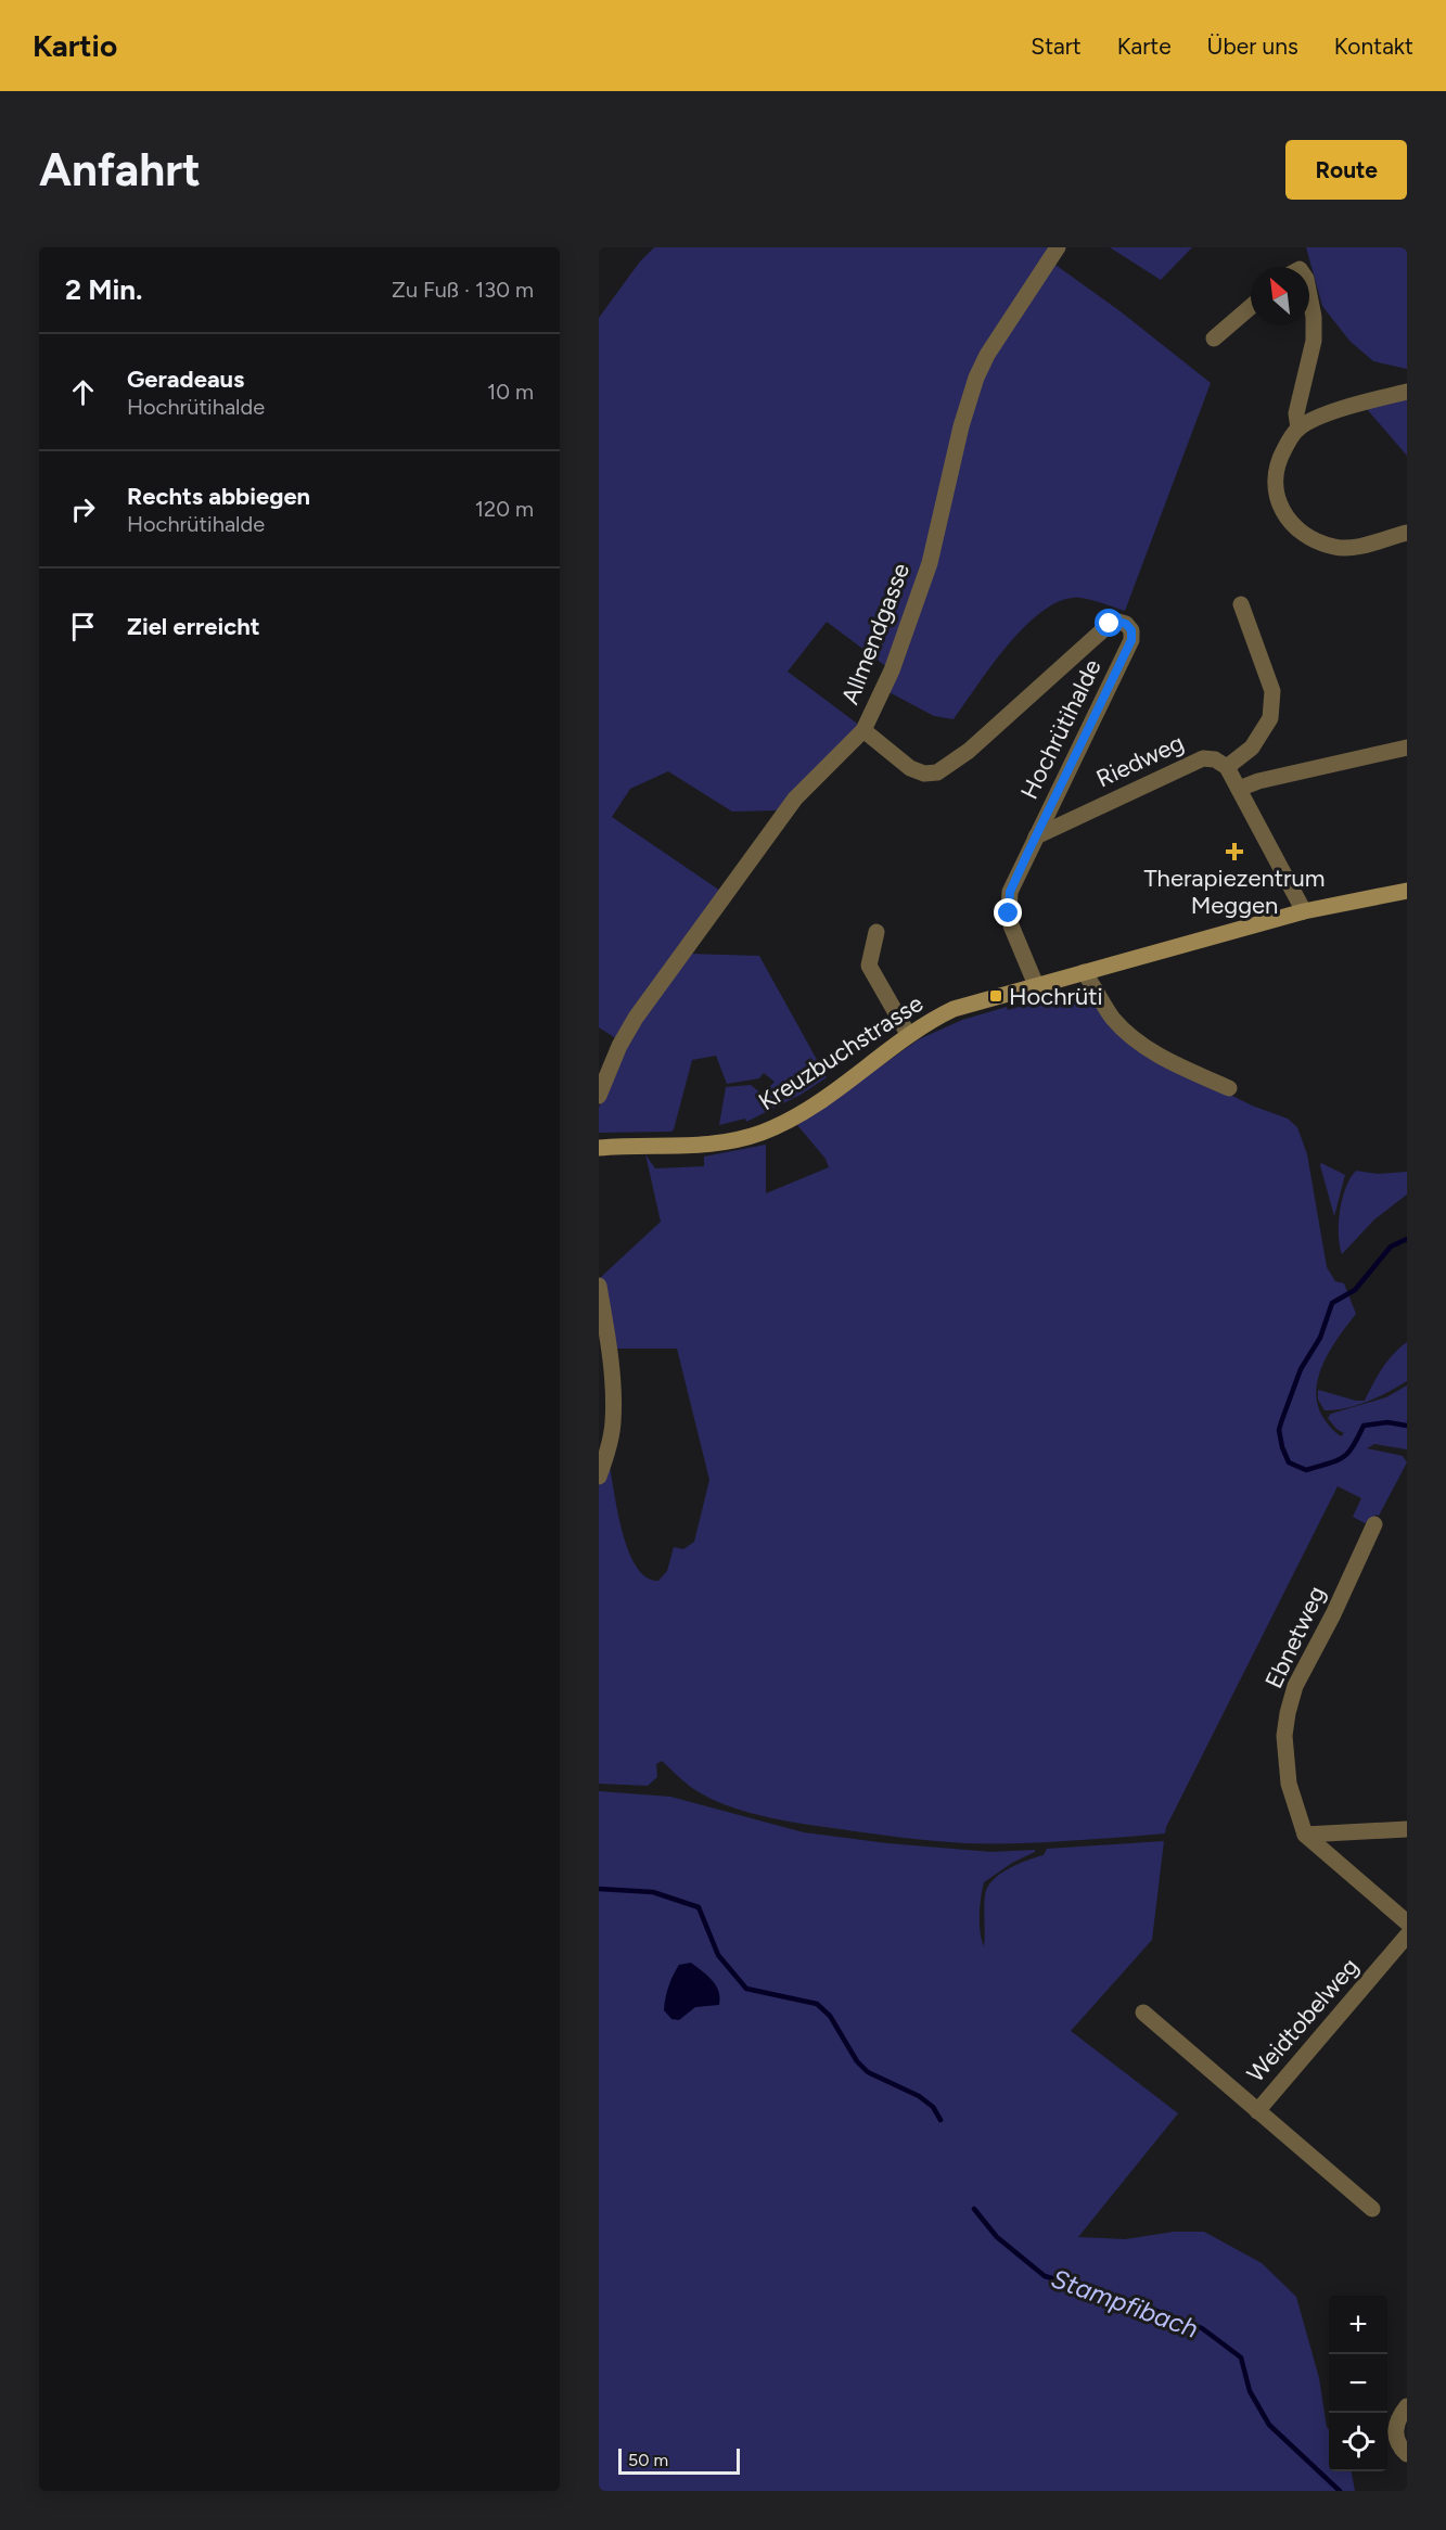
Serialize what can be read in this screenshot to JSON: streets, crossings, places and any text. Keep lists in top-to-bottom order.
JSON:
{
  "streets": {
    "street": [
      "Allmendgasse",
      "Hochrütihalde",
      "Riedweg",
      "Kreuzbuchstrasse",
      "Ebnetweg",
      "Weidtobelweg"
    ]
  },
  "crossings": [
    ["Allmendgasse", "Hochrütihalde"],
    ["Hochrütihalde", "Riedweg"],
    ["Hochrütihalde", "Kreuzbuchstrasse"]
  ],
  "water": ["Stampfibach"],
  "places": {
    "health": ["Therapiezentrum Meggen"],
    "transit": ["Hochrüti"]
  },
  "scale_bar": "50 m",
  "north": "top left",
  "page": {
    "header": "Kartio",
    "nav": [
      "Start",
      "Karte",
      "Über uns",
      "Kontakt"
    ],
    "buttons": "Route",
    "title": "Anfahrt",
    "heading": ["2 Min.", "Zu Fuß · 130 m"],
    "list": [
      ["Geradeaus", "Hochrütihalde", "10 m"],
      ["Rechts abbiegen", "Hochrütihalde", "120 m"],
      "Ziel erreicht"
    ],
    "map_buttons": ["+", "−"],
    "scale": "50 m"
  }
}
